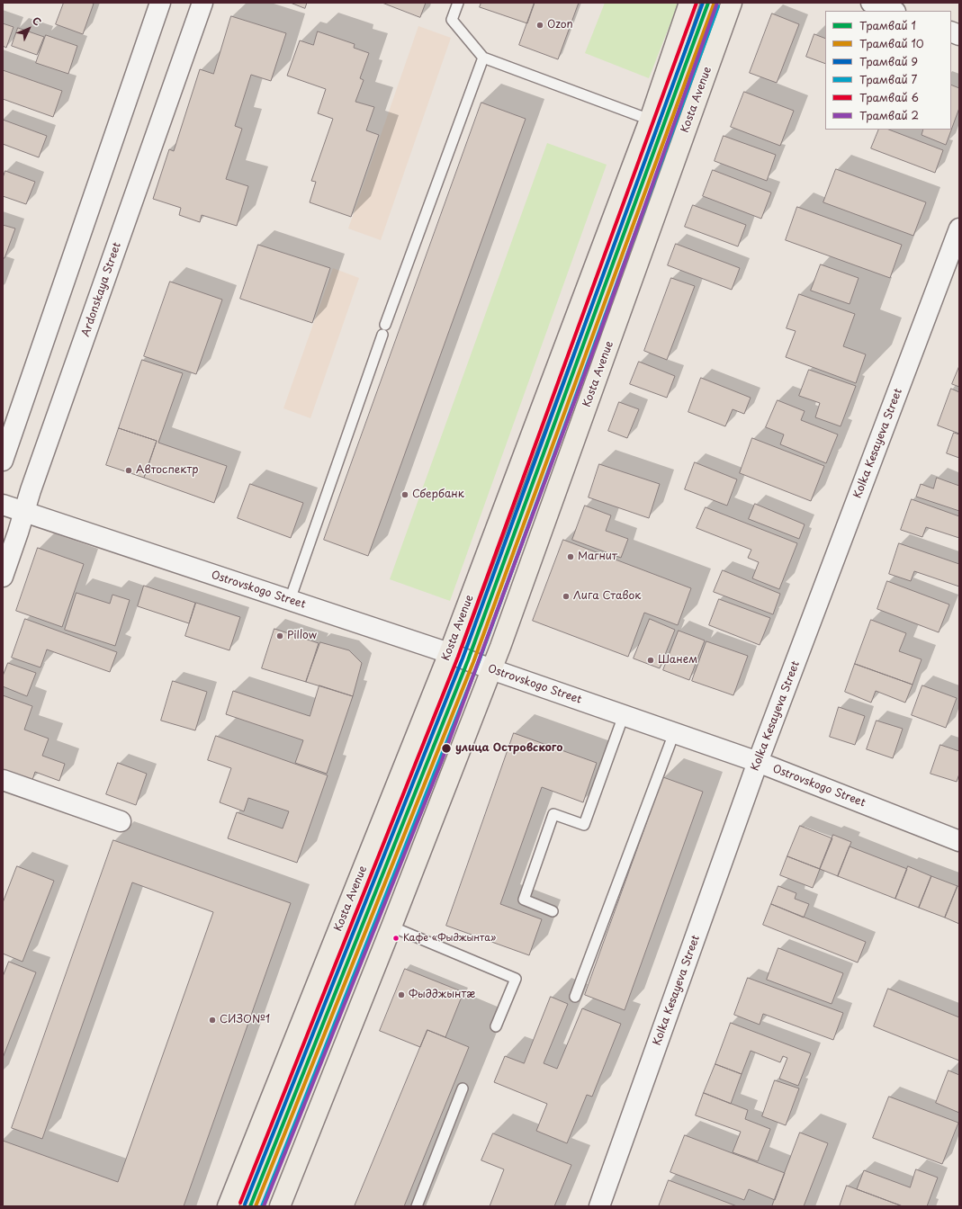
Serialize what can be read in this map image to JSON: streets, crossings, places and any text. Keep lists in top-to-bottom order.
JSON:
{
  "streets": {
    "main road": ["Kosta Avenue"],
    "street": ["Ardonskaya Street", "Kolka Kesayeva Street", "Ostrovskogo Street"]
  },
  "crossings": [
    ["Kosta Avenue", "Ostrovskogo Street"],
    ["Ardonskaya Street", "Ostrovskogo Street"],
    ["Kolka Kesayeva Street", "Ostrovskogo Street"]
  ],
  "places": [
    "Ozon",
    "Автоспектр",
    "Сбербанк",
    "Магнит",
    "Лига Ставок",
    "Pillow",
    "Шанем",
    "улица Островского",
    "Кафе «Фыджынта»",
    "Фыдджынтӕ",
    "СИЗО№1"
  ],
  "lines": [
    "tram line 1",
    "tram line 9",
    "tram line 6",
    "tram line 2",
    "tram line 10",
    "tram line 7"
  ],
  "legend": [
    "Трамвай 1",
    "Трамвай 10",
    "Трамвай 9",
    "Трамвай 7",
    "Трамвай 6",
    "Трамвай 2"
  ],
  "north": "top right"
}
